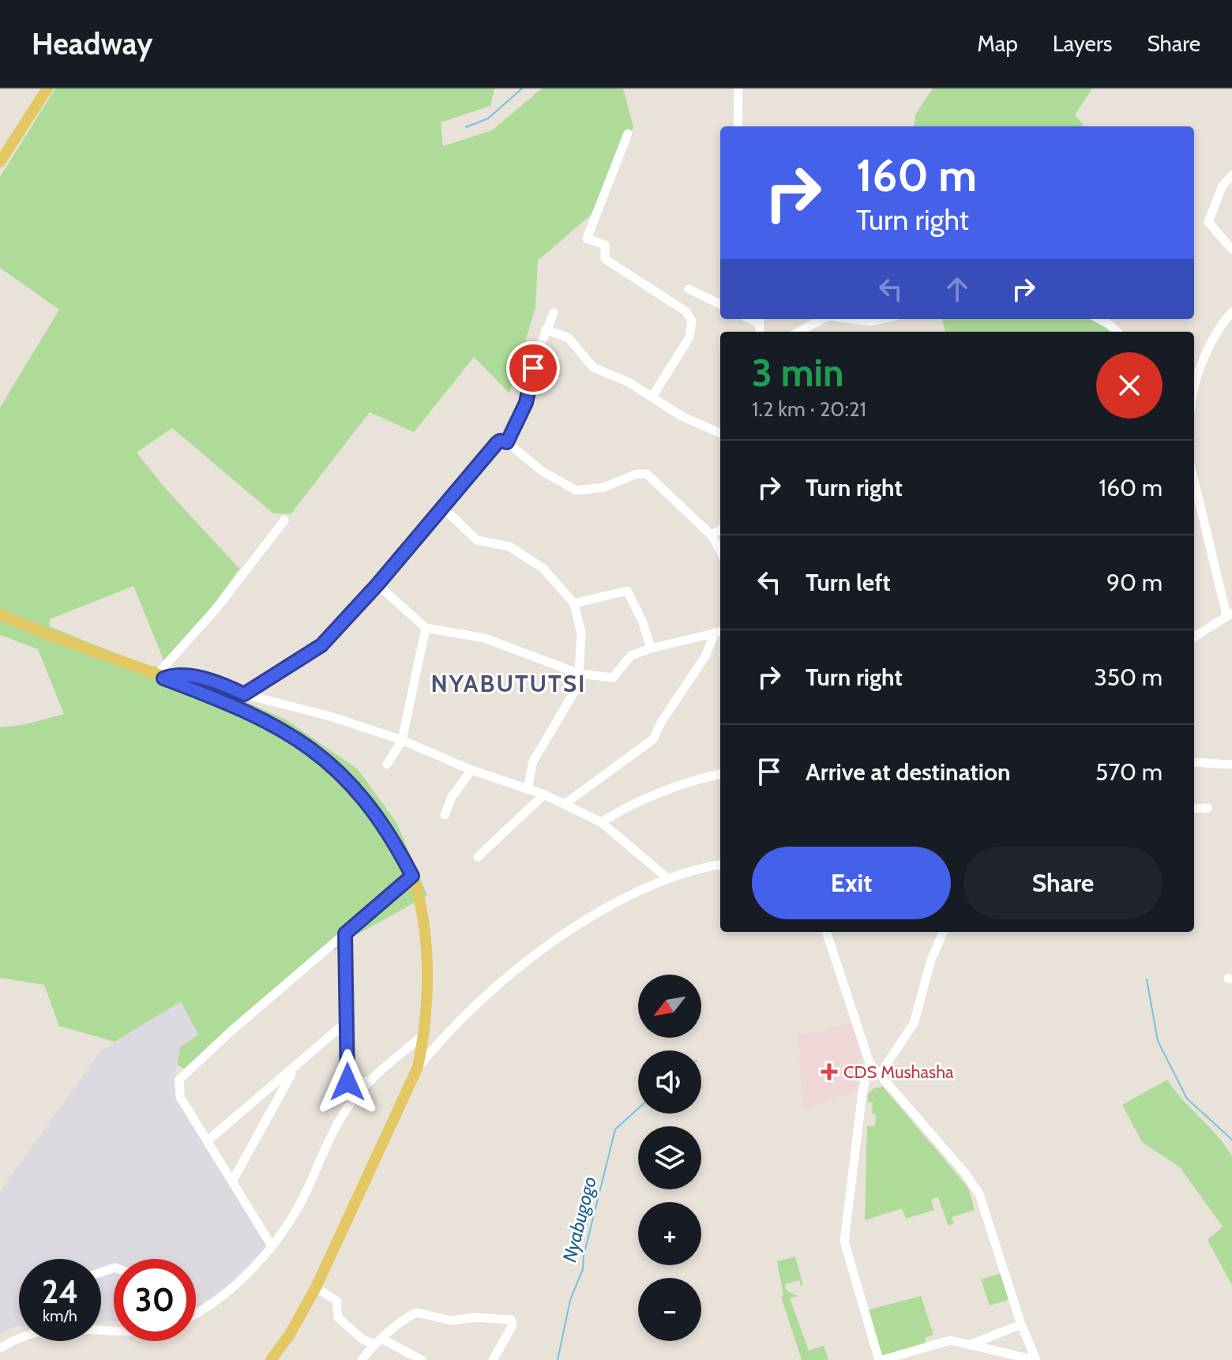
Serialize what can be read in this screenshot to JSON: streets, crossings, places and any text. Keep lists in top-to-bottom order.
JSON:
{
  "districts": ["NYABUTUTSI"],
  "water": ["Nyabugogo"],
  "places": {
    "health": ["CDS Mushasha"]
  },
  "north": "bottom left",
  "page": {
    "header": "Headway",
    "nav": ["Map", "Layers", "Share"],
    "turn": ["160 m", "Turn right"],
    "heading": ["3 min", "1.2 km · 20:21"],
    "list": [
      {
        "name": "Turn right",
        "value": "160 m"
      },
      {
        "name": "Turn left",
        "value": "90 m"
      },
      {
        "name": "Turn right",
        "value": "350 m"
      },
      {
        "name": "Arrive at destination",
        "value": "570 m"
      }
    ],
    "buttons": ["Exit", "Share"],
    "map_buttons": ["+", "−"],
    "speed": "24 km/h",
    "limit": "30"
  }
}
